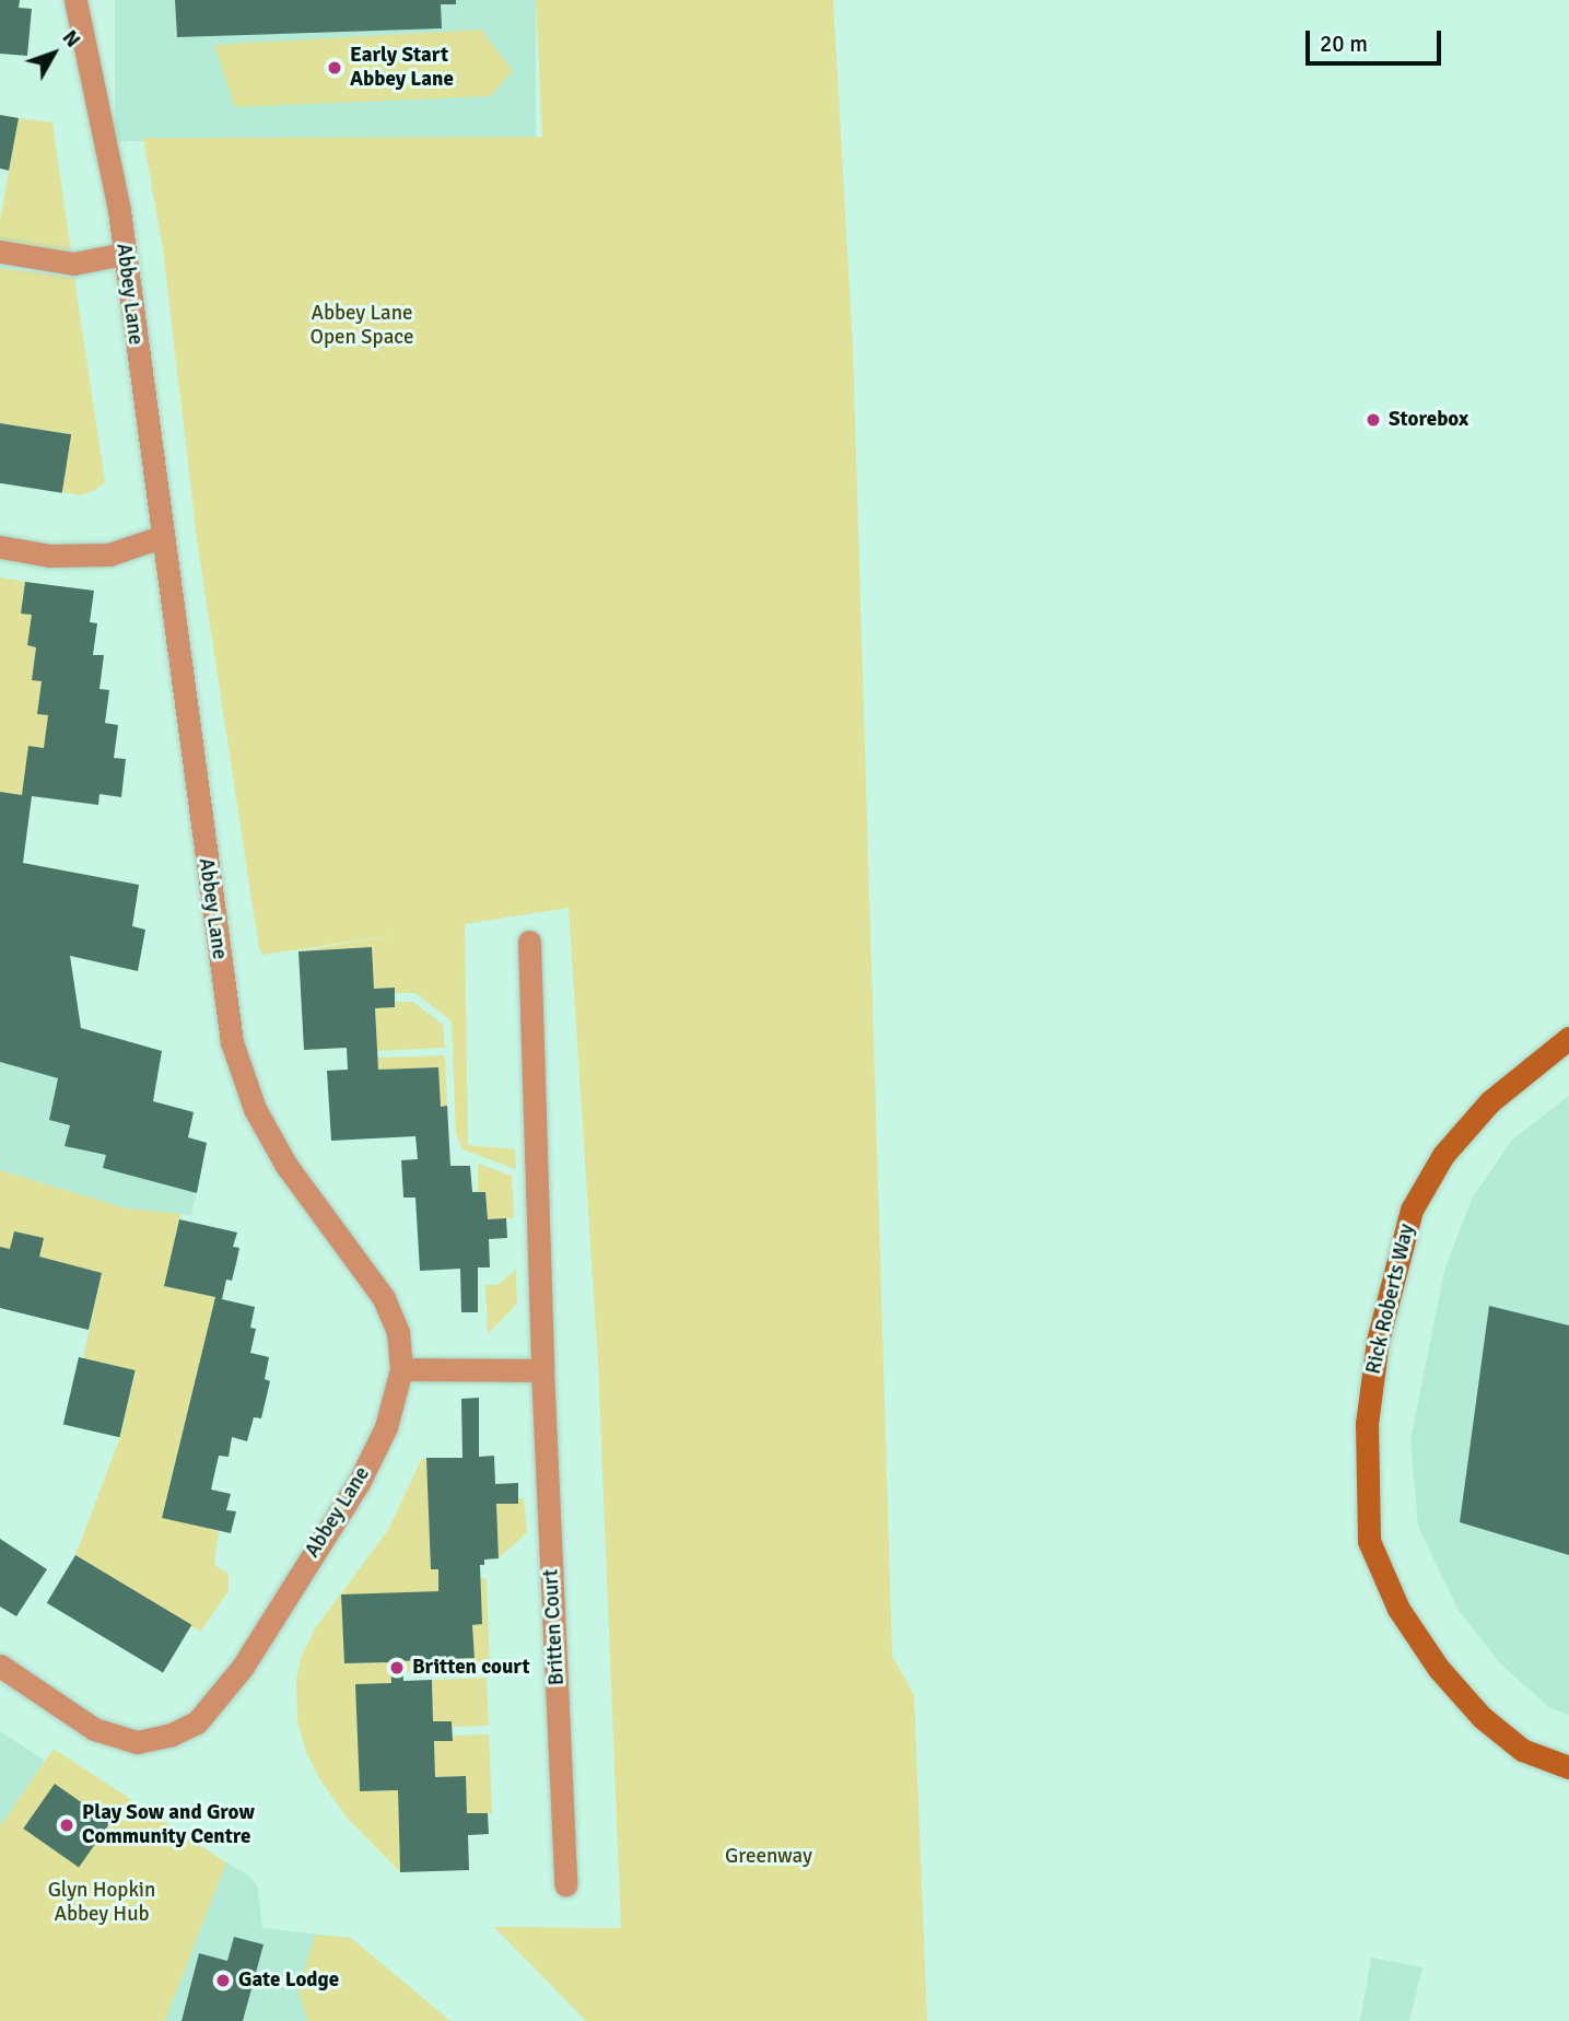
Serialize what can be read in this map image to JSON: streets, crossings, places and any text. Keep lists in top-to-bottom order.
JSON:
{
  "streets": {
    "street": ["Abbey Lane", "Rick Roberts Way", "Britten Court"]
  },
  "parks": ["Abbey Lane Open Space", "Greenway", "Glyn Hopkin Abbey Hub"],
  "places": [
    "Early Start Abbey Lane",
    "Storebox",
    "Britten court",
    "Play Sow and Grow Community Centre",
    "Gate Lodge"
  ],
  "scale_bar": "20 m",
  "north": "top right"
}
